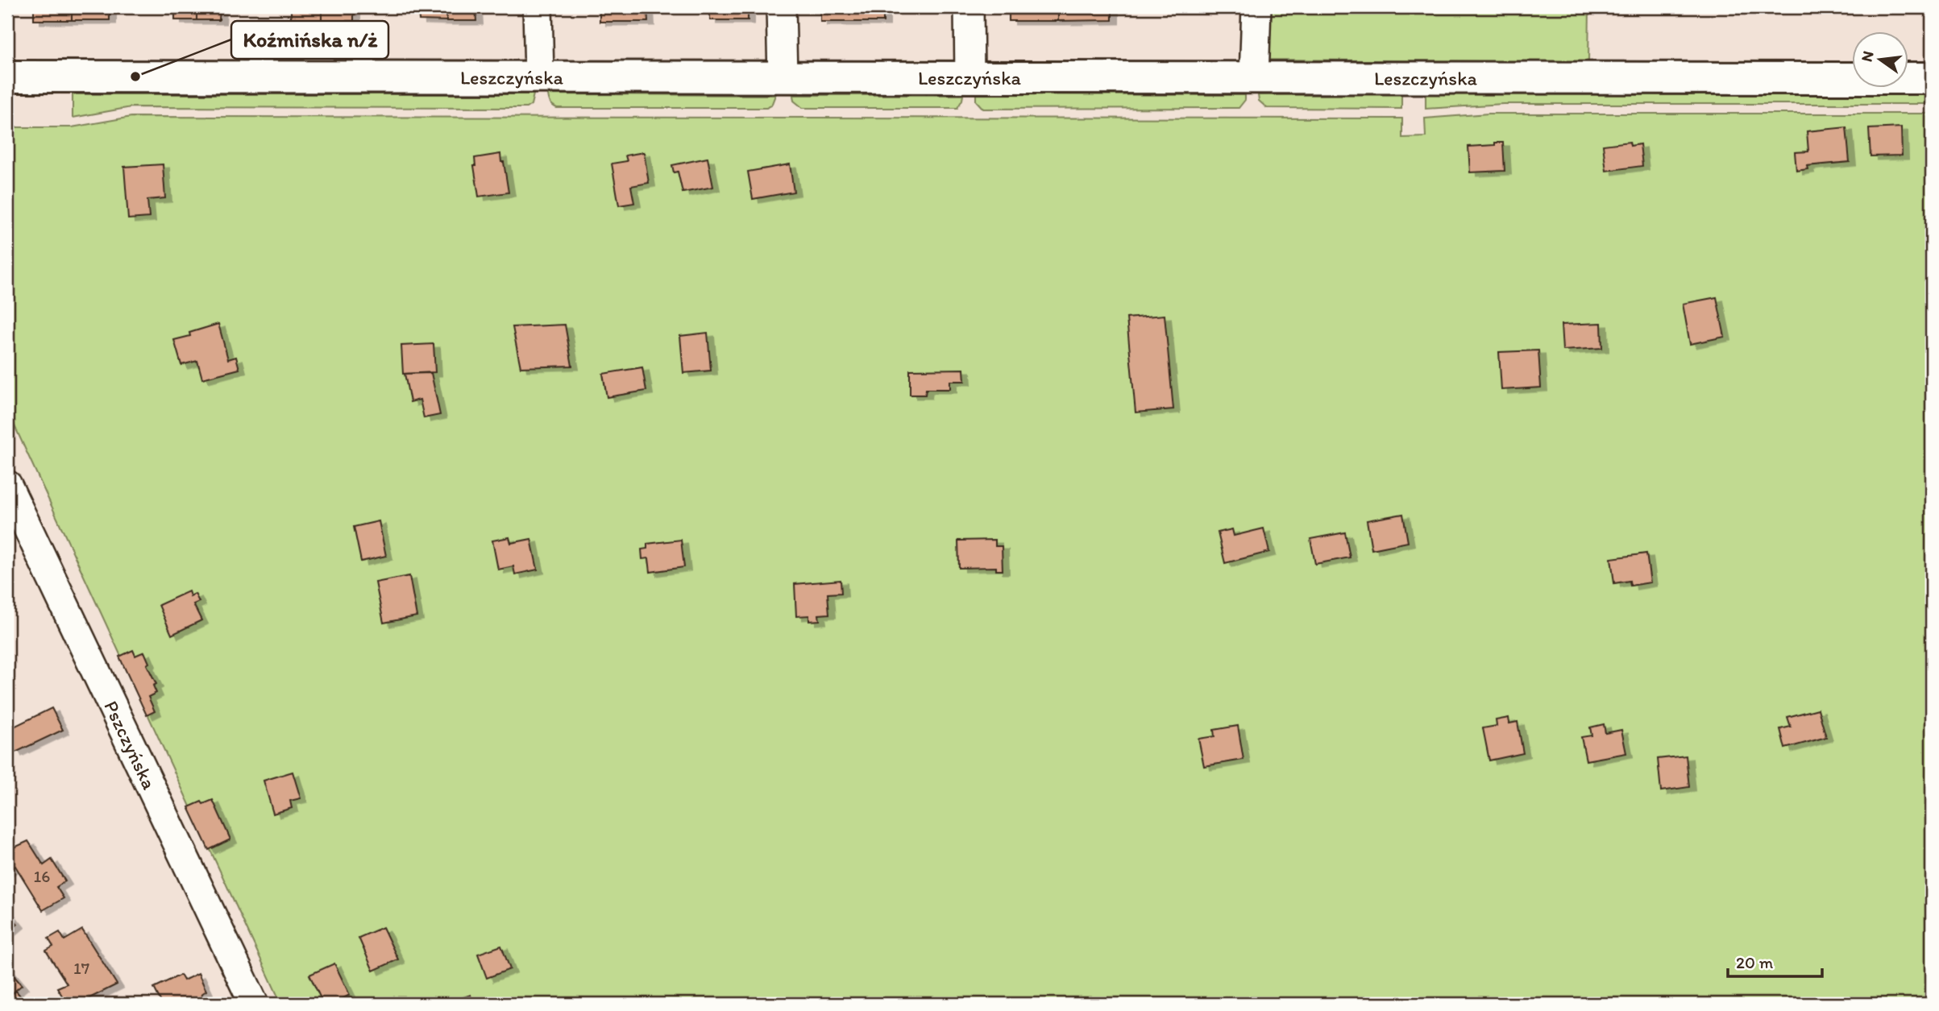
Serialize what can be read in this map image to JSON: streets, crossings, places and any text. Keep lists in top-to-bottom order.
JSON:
{
  "streets": {
    "street": ["Leszczyńska", "Pszczyńska"]
  },
  "places": ["Koźmińska n/ż"],
  "house_numbers": ["16", "17"],
  "scale_bar": "20 m",
  "north": "left"
}
